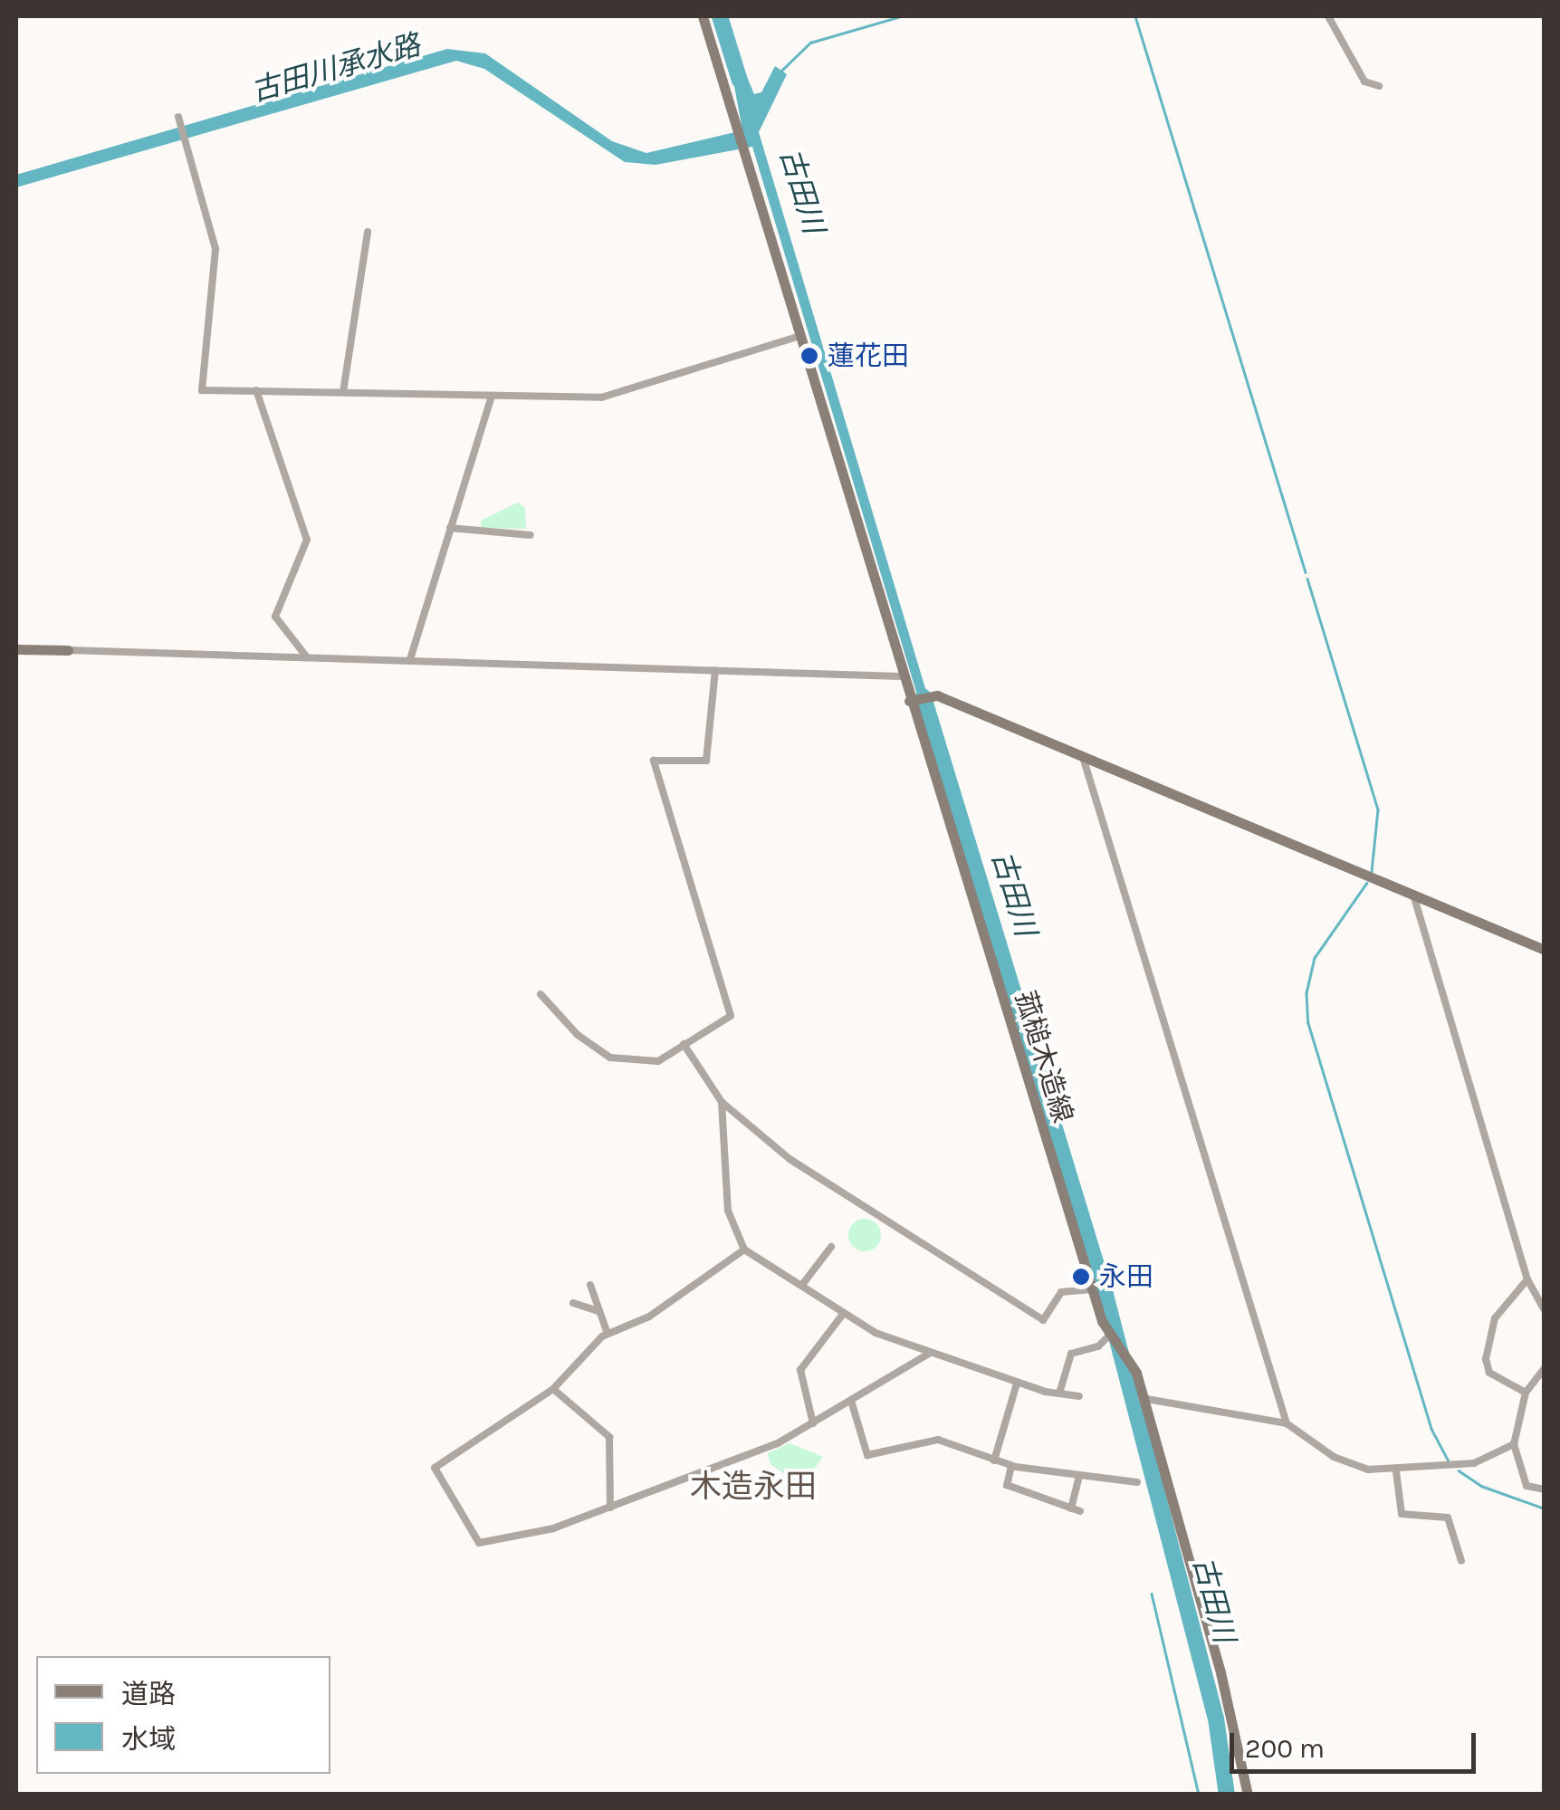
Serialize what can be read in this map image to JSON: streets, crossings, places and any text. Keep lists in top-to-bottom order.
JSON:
{
  "streets": {
    "main road": ["菰槌木造線"]
  },
  "districts": ["木造永田"],
  "water": ["古田川承水路", "古田川"],
  "places": ["蓮花田", "永田"],
  "legend": ["道路", "水域"],
  "scale_bar": "200 m"
}
